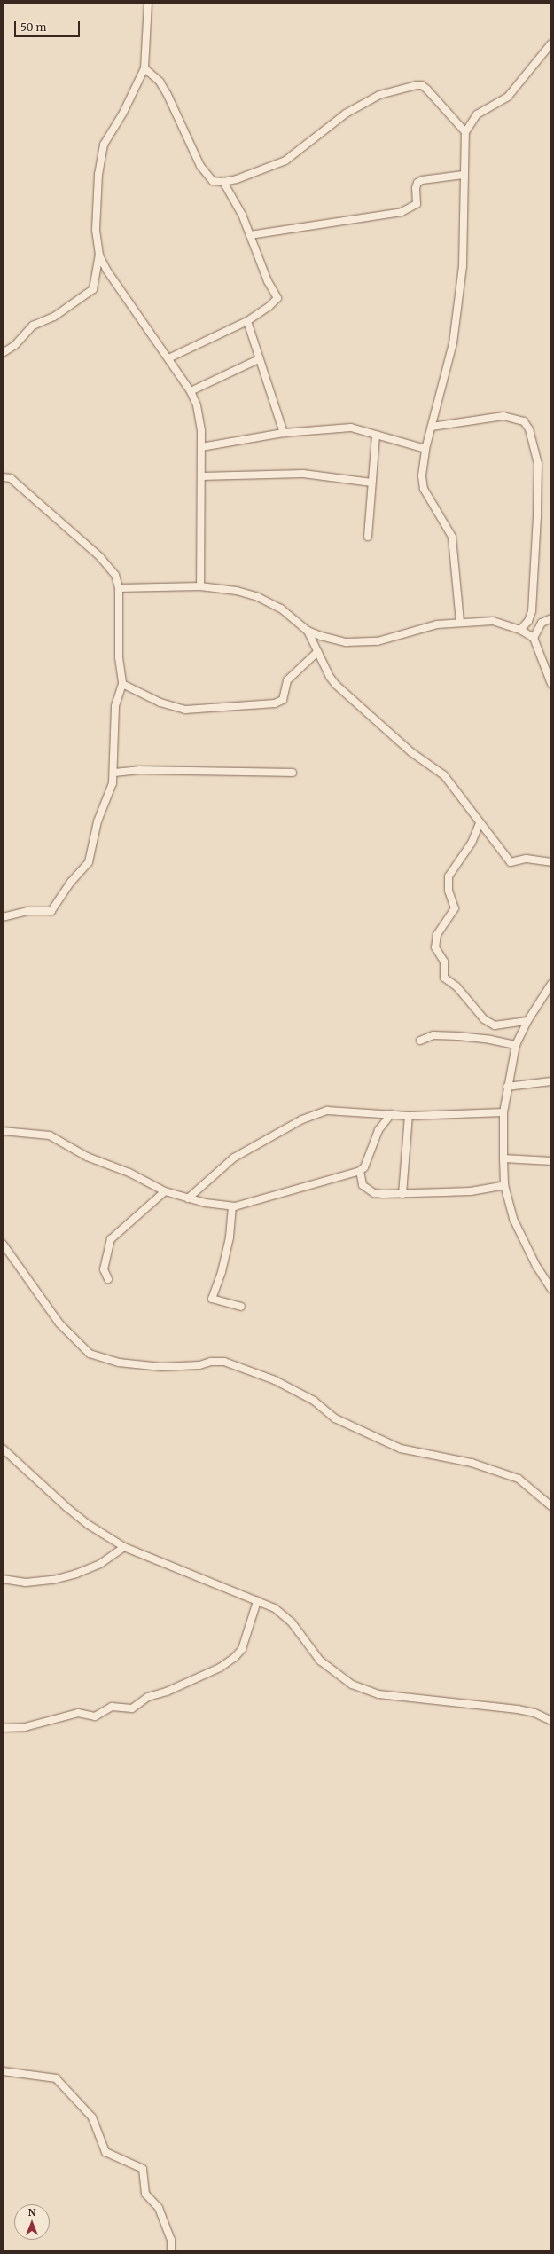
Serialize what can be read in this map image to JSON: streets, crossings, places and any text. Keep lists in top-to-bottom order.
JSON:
{
  "scale_bar": "50 m",
  "north": "top"
}
